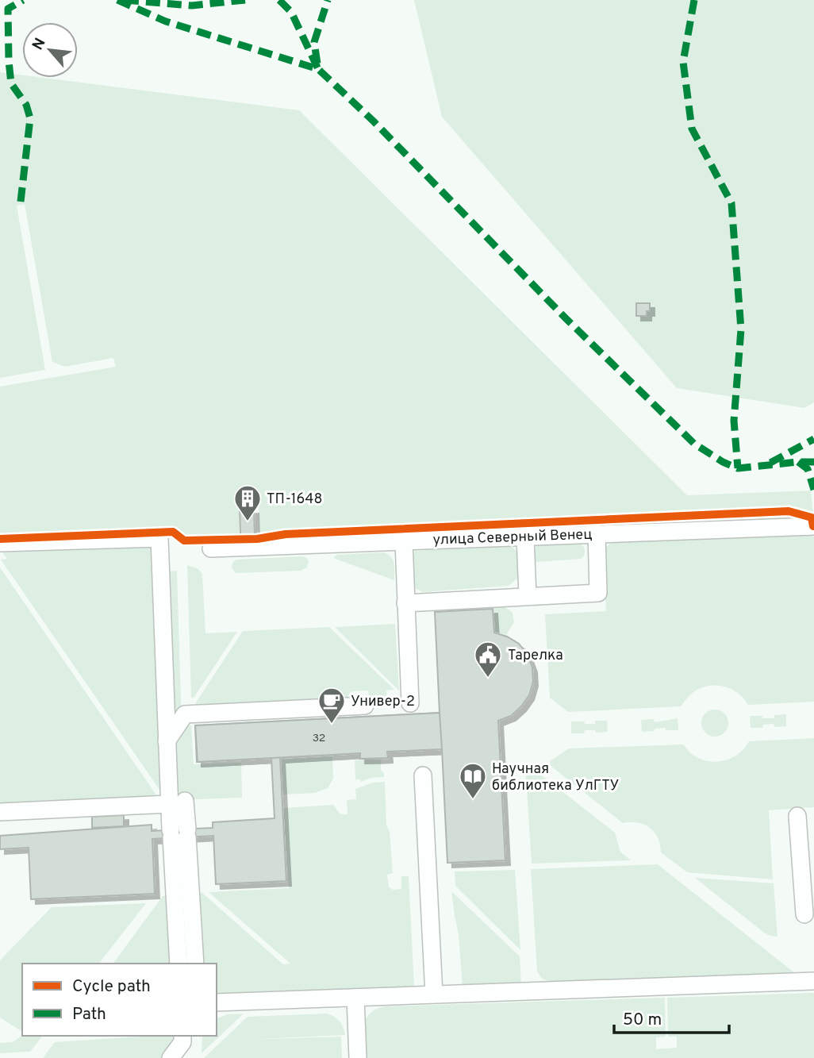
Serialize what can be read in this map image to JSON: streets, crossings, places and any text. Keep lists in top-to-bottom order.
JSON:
{
  "streets": {
    "lane": ["улица Северный Венец"]
  },
  "places": {
    "building": ["ТП-1648"],
    "public building": ["Тарелка"],
    "cafe": ["Универ-2"],
    "library": ["Научная библиотека УлГТУ"]
  },
  "house_numbers": ["32"],
  "legend": ["Cycle path", "Path"],
  "scale_bar": "50 m",
  "north": "top left"
}
